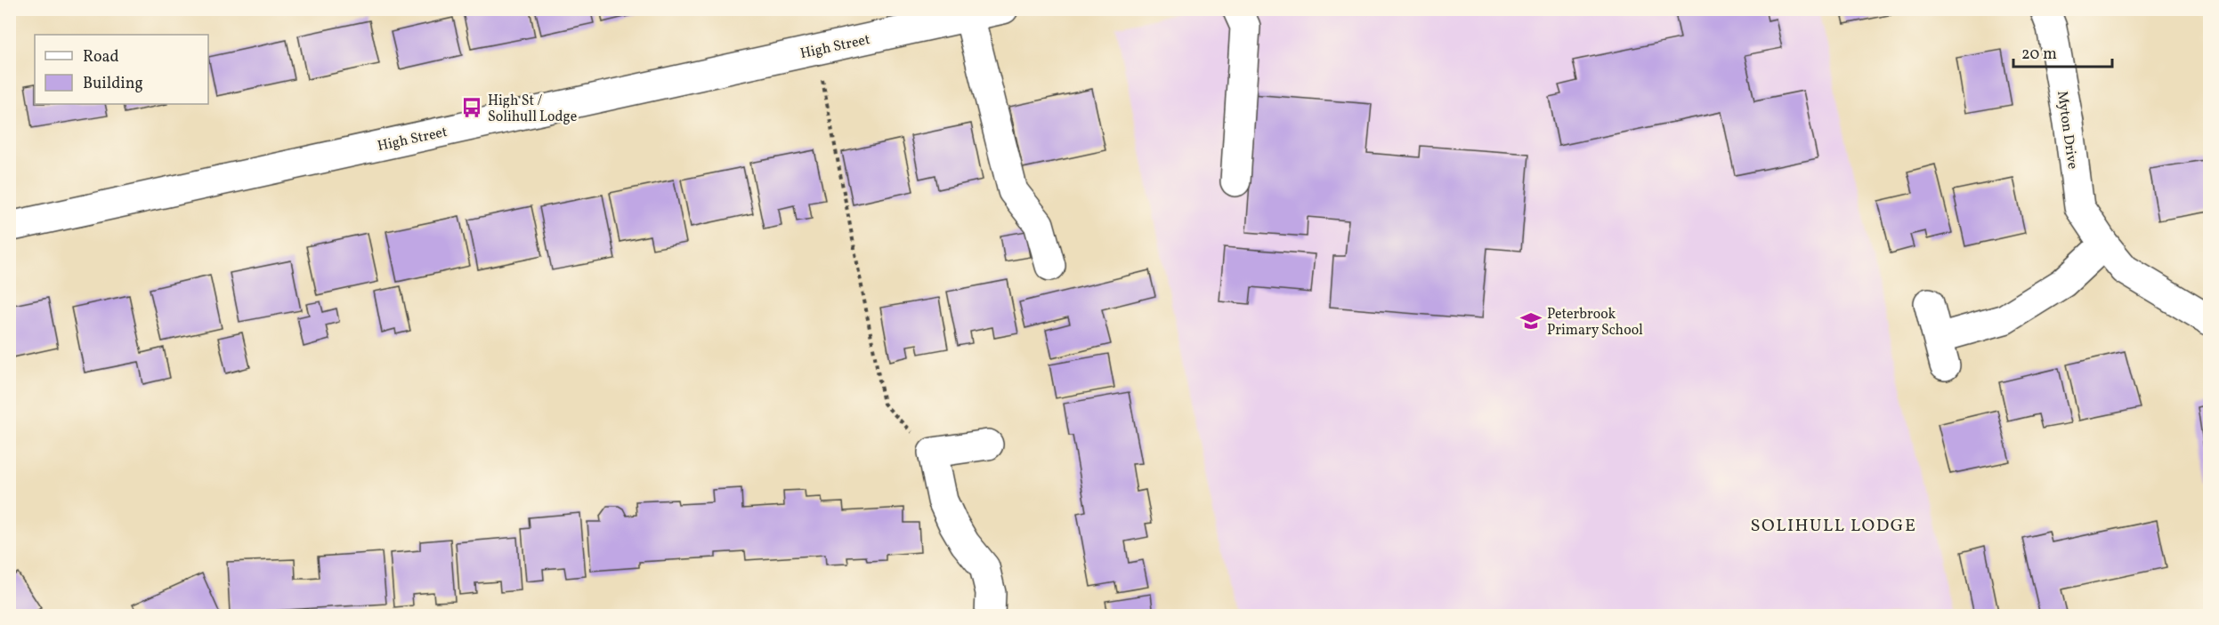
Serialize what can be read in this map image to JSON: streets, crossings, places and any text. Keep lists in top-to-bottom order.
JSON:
{
  "streets": {
    "street": ["High Street", "Myton Drive"]
  },
  "districts": ["SOLIHULL LODGE"],
  "places": {
    "bus stop": ["High St / Solihull Lodge"],
    "school or university": ["Peterbrook Primary School"]
  },
  "legend": ["Road", "Building"],
  "scale_bar": "20 m"
}
